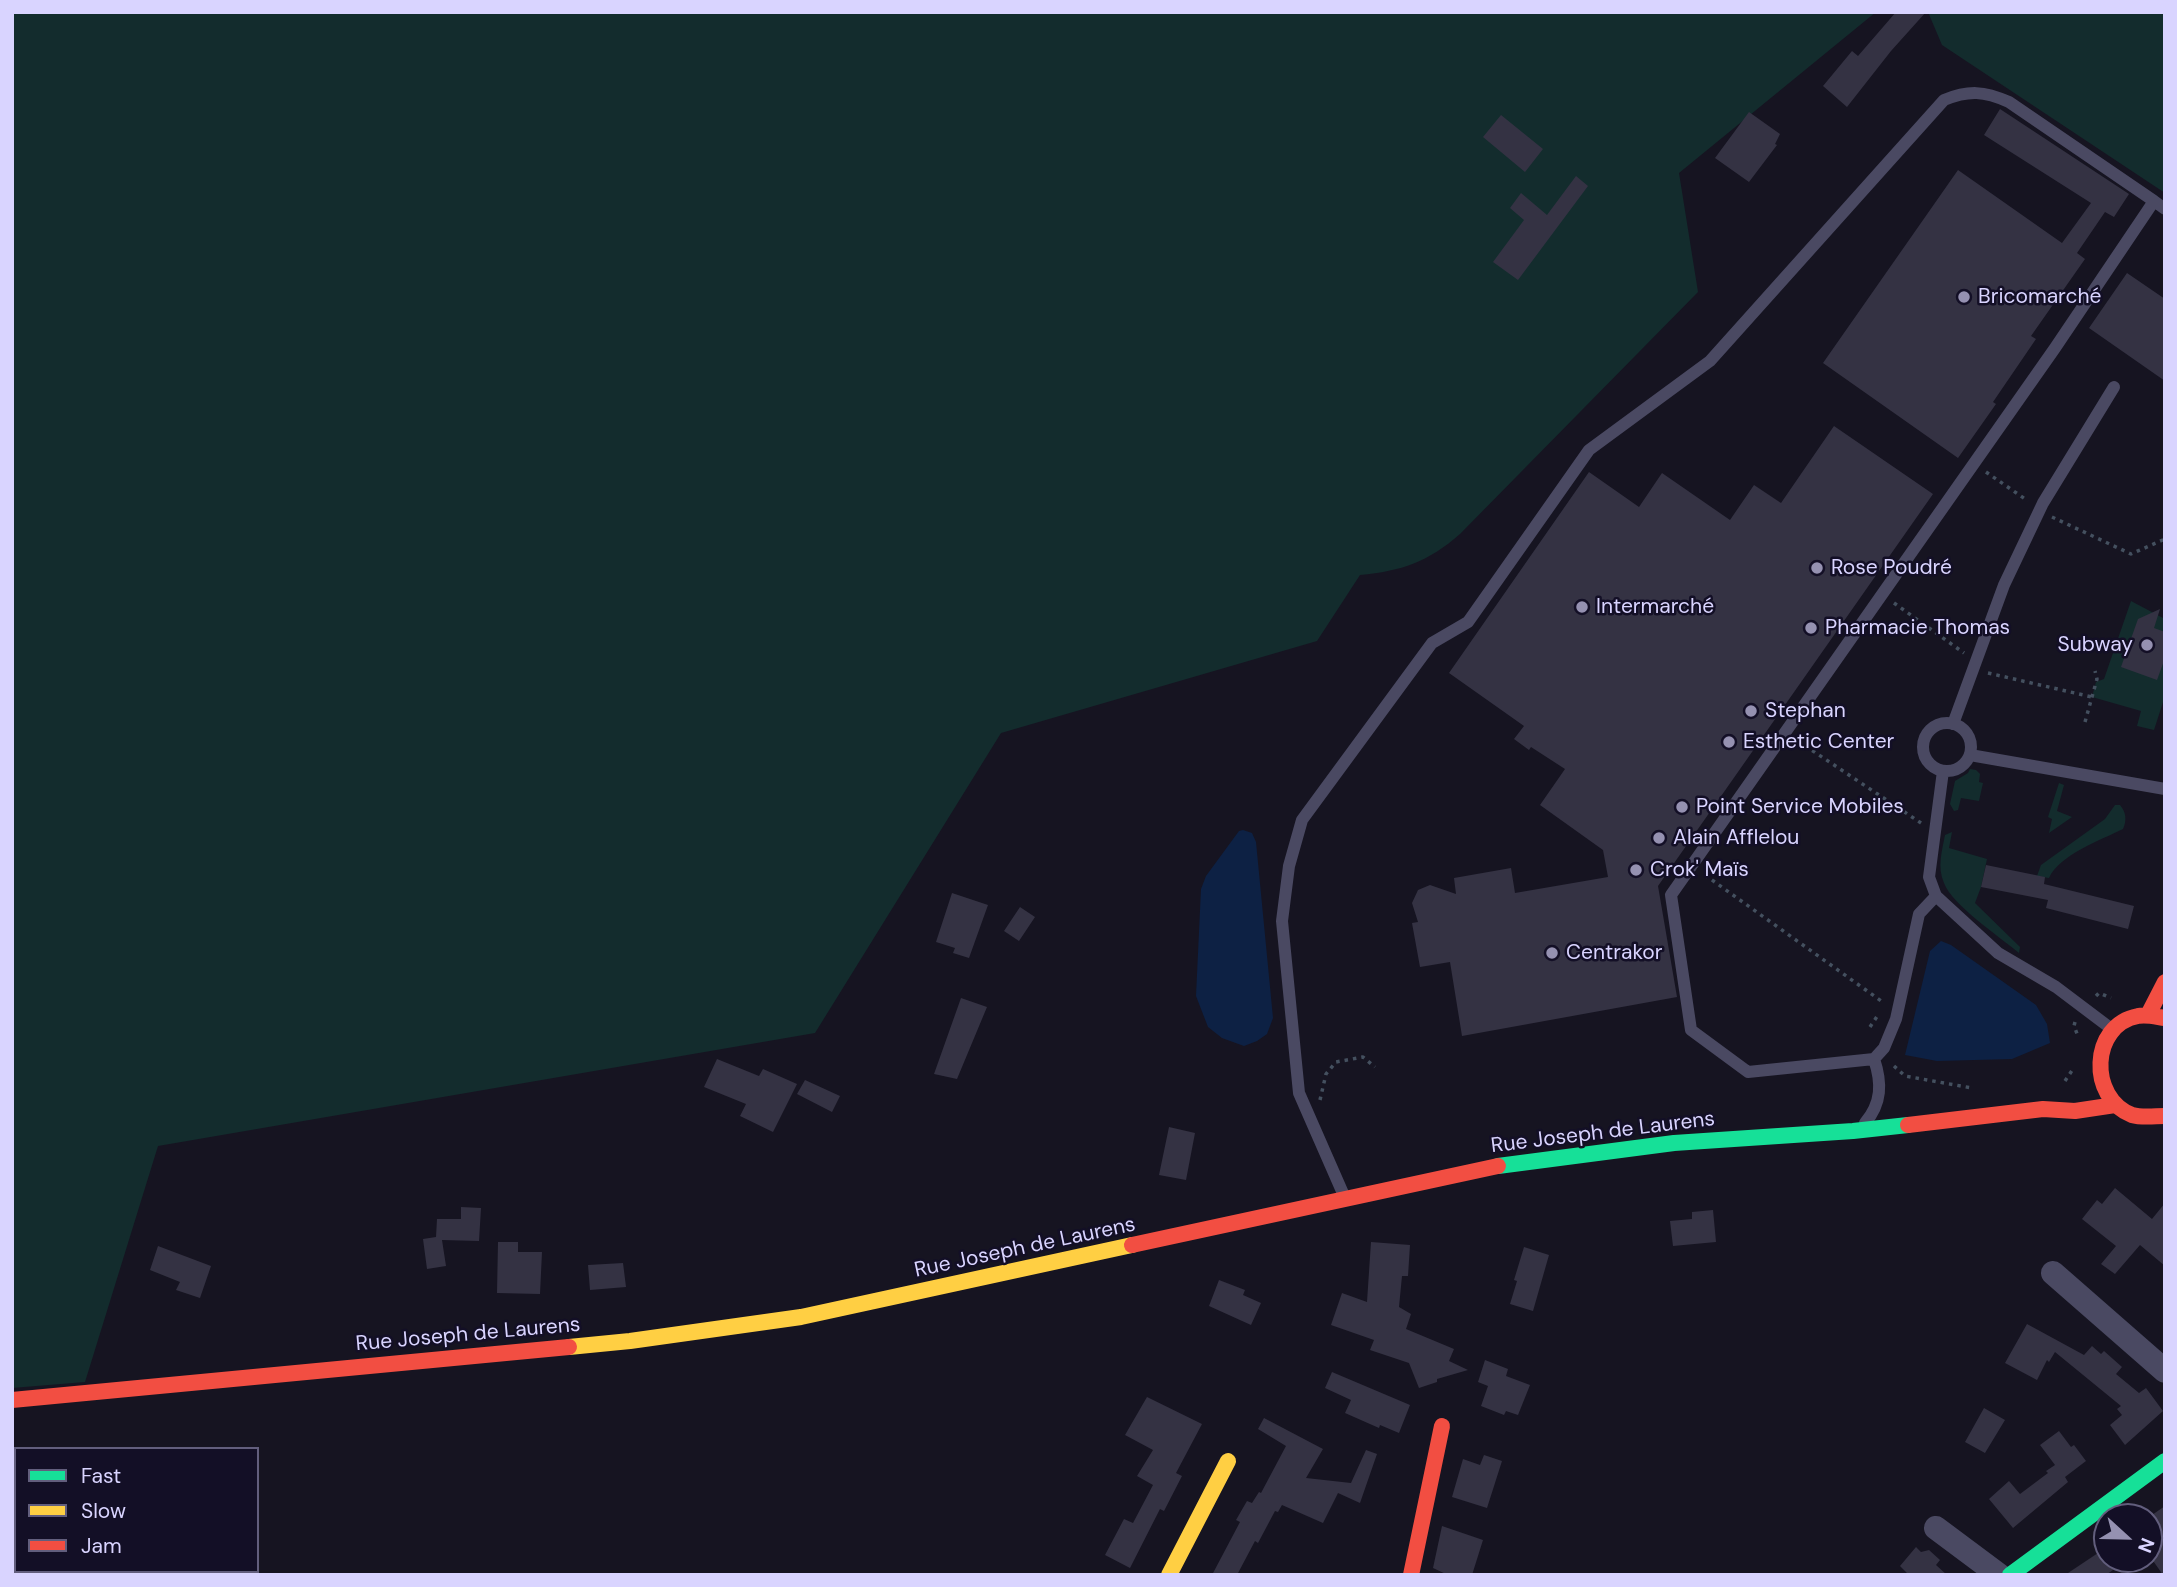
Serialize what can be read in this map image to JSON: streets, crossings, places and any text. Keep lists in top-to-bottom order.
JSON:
{
  "streets": {
    "main road": ["Rue Joseph de Laurens"]
  },
  "places": [
    "Bricomarché",
    "Rose Poudré",
    "Intermarché",
    "Pharmacie Thomas",
    "Subway",
    "Stephan",
    "Esthetic Center",
    "Point Service Mobiles",
    "Alain Afflelou",
    "Crok' Maïs",
    "Centrakor"
  ],
  "legend": ["Fast", "Slow", "Jam"],
  "north": "right"
}
